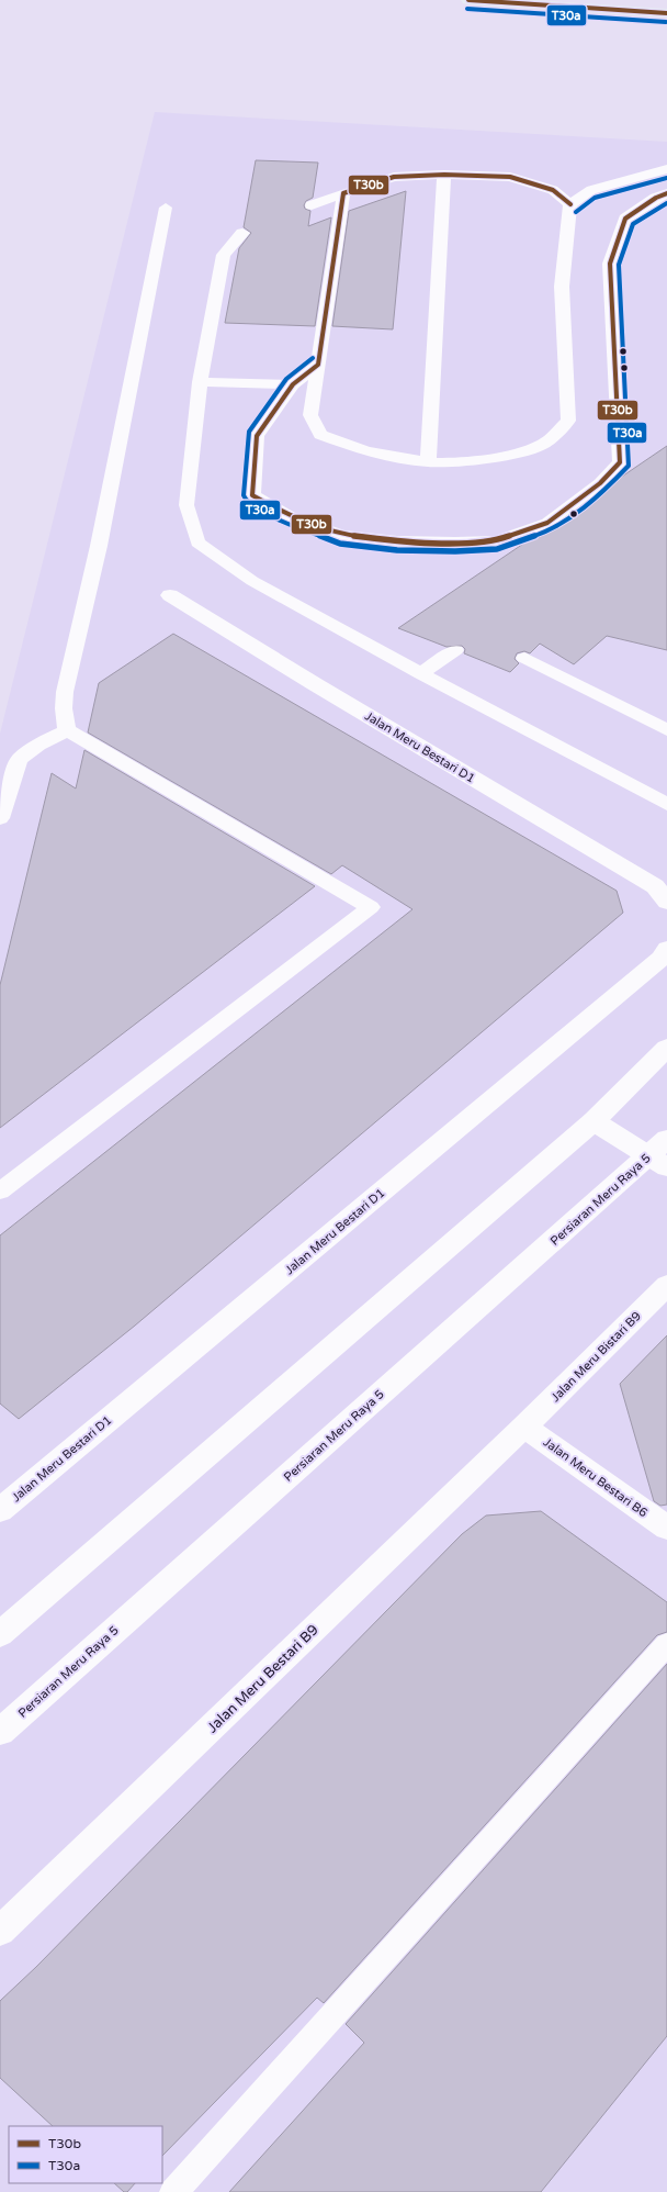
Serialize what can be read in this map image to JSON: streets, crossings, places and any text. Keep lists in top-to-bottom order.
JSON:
{
  "streets": {
    "street": [
      "Jalan Meru Bestari D1",
      "Persiaran Meru Raya 5",
      "Jalan Meru Bistari B9",
      "Jalan Meru Bestari B6",
      "Jalan Meru Bestari B9"
    ]
  },
  "crossings": [
    ["Jalan Meru Bistari B9", "Jalan Meru Bestari B6"],
    ["Jalan Meru Bistari B9", "Jalan Meru Bestari B9"],
    ["Jalan Meru Bestari B6", "Jalan Meru Bestari B9"]
  ],
  "lines": ["transit line T30b", "transit line T30a"],
  "legend": ["T30b", "T30a"]
}
